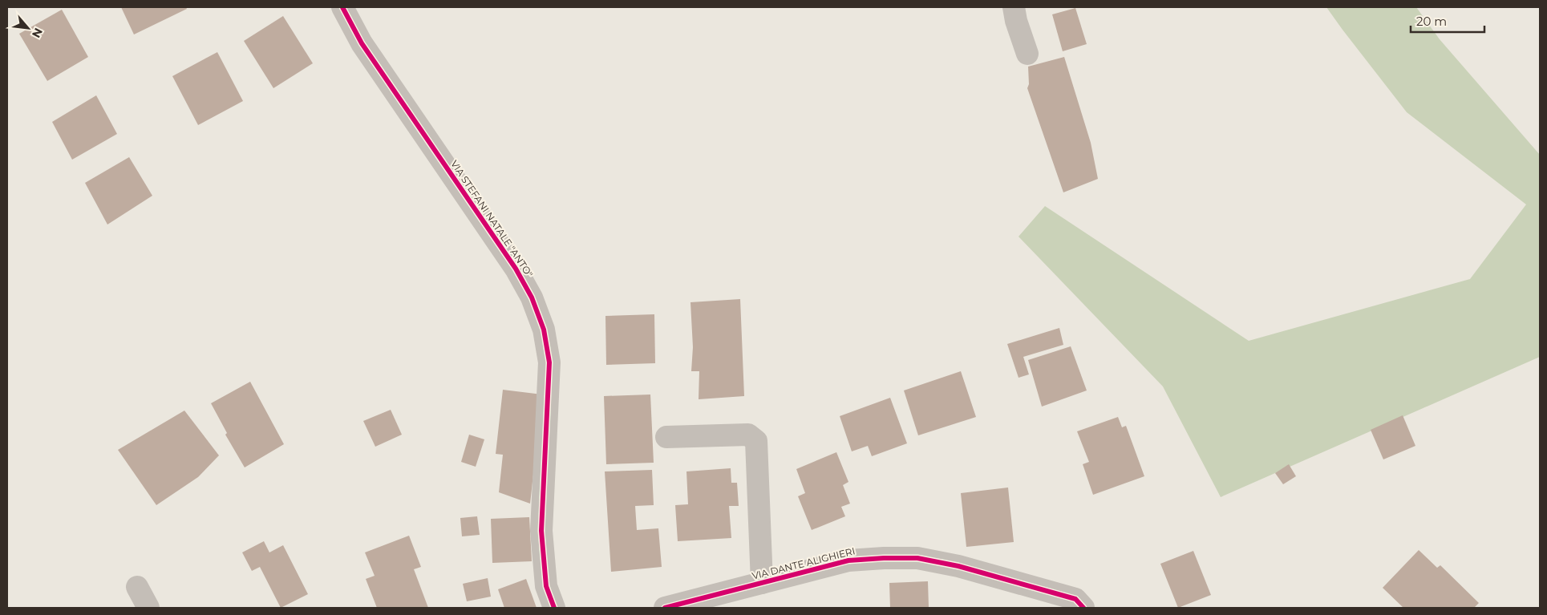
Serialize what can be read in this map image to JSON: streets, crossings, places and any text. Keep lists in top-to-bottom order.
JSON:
{
  "streets": {
    "street": ["VIA STEFANI NATALE \"ANTO\"", "VIA DANTE ALIGHIERI"]
  },
  "scale_bar": "20 m",
  "north": "bottom right"
}
